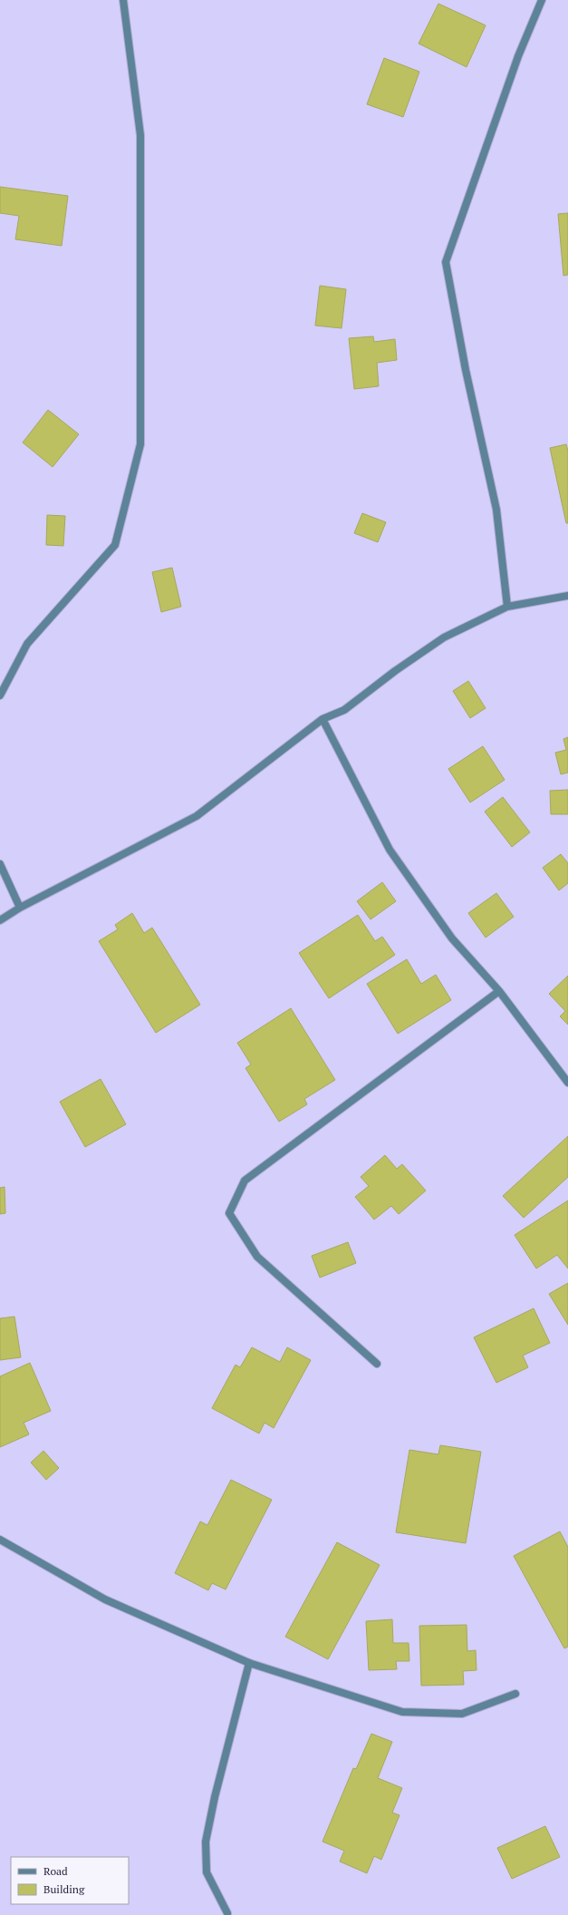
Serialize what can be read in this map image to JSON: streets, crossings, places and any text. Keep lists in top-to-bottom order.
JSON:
{
  "legend": ["Road", "Building"]
}
